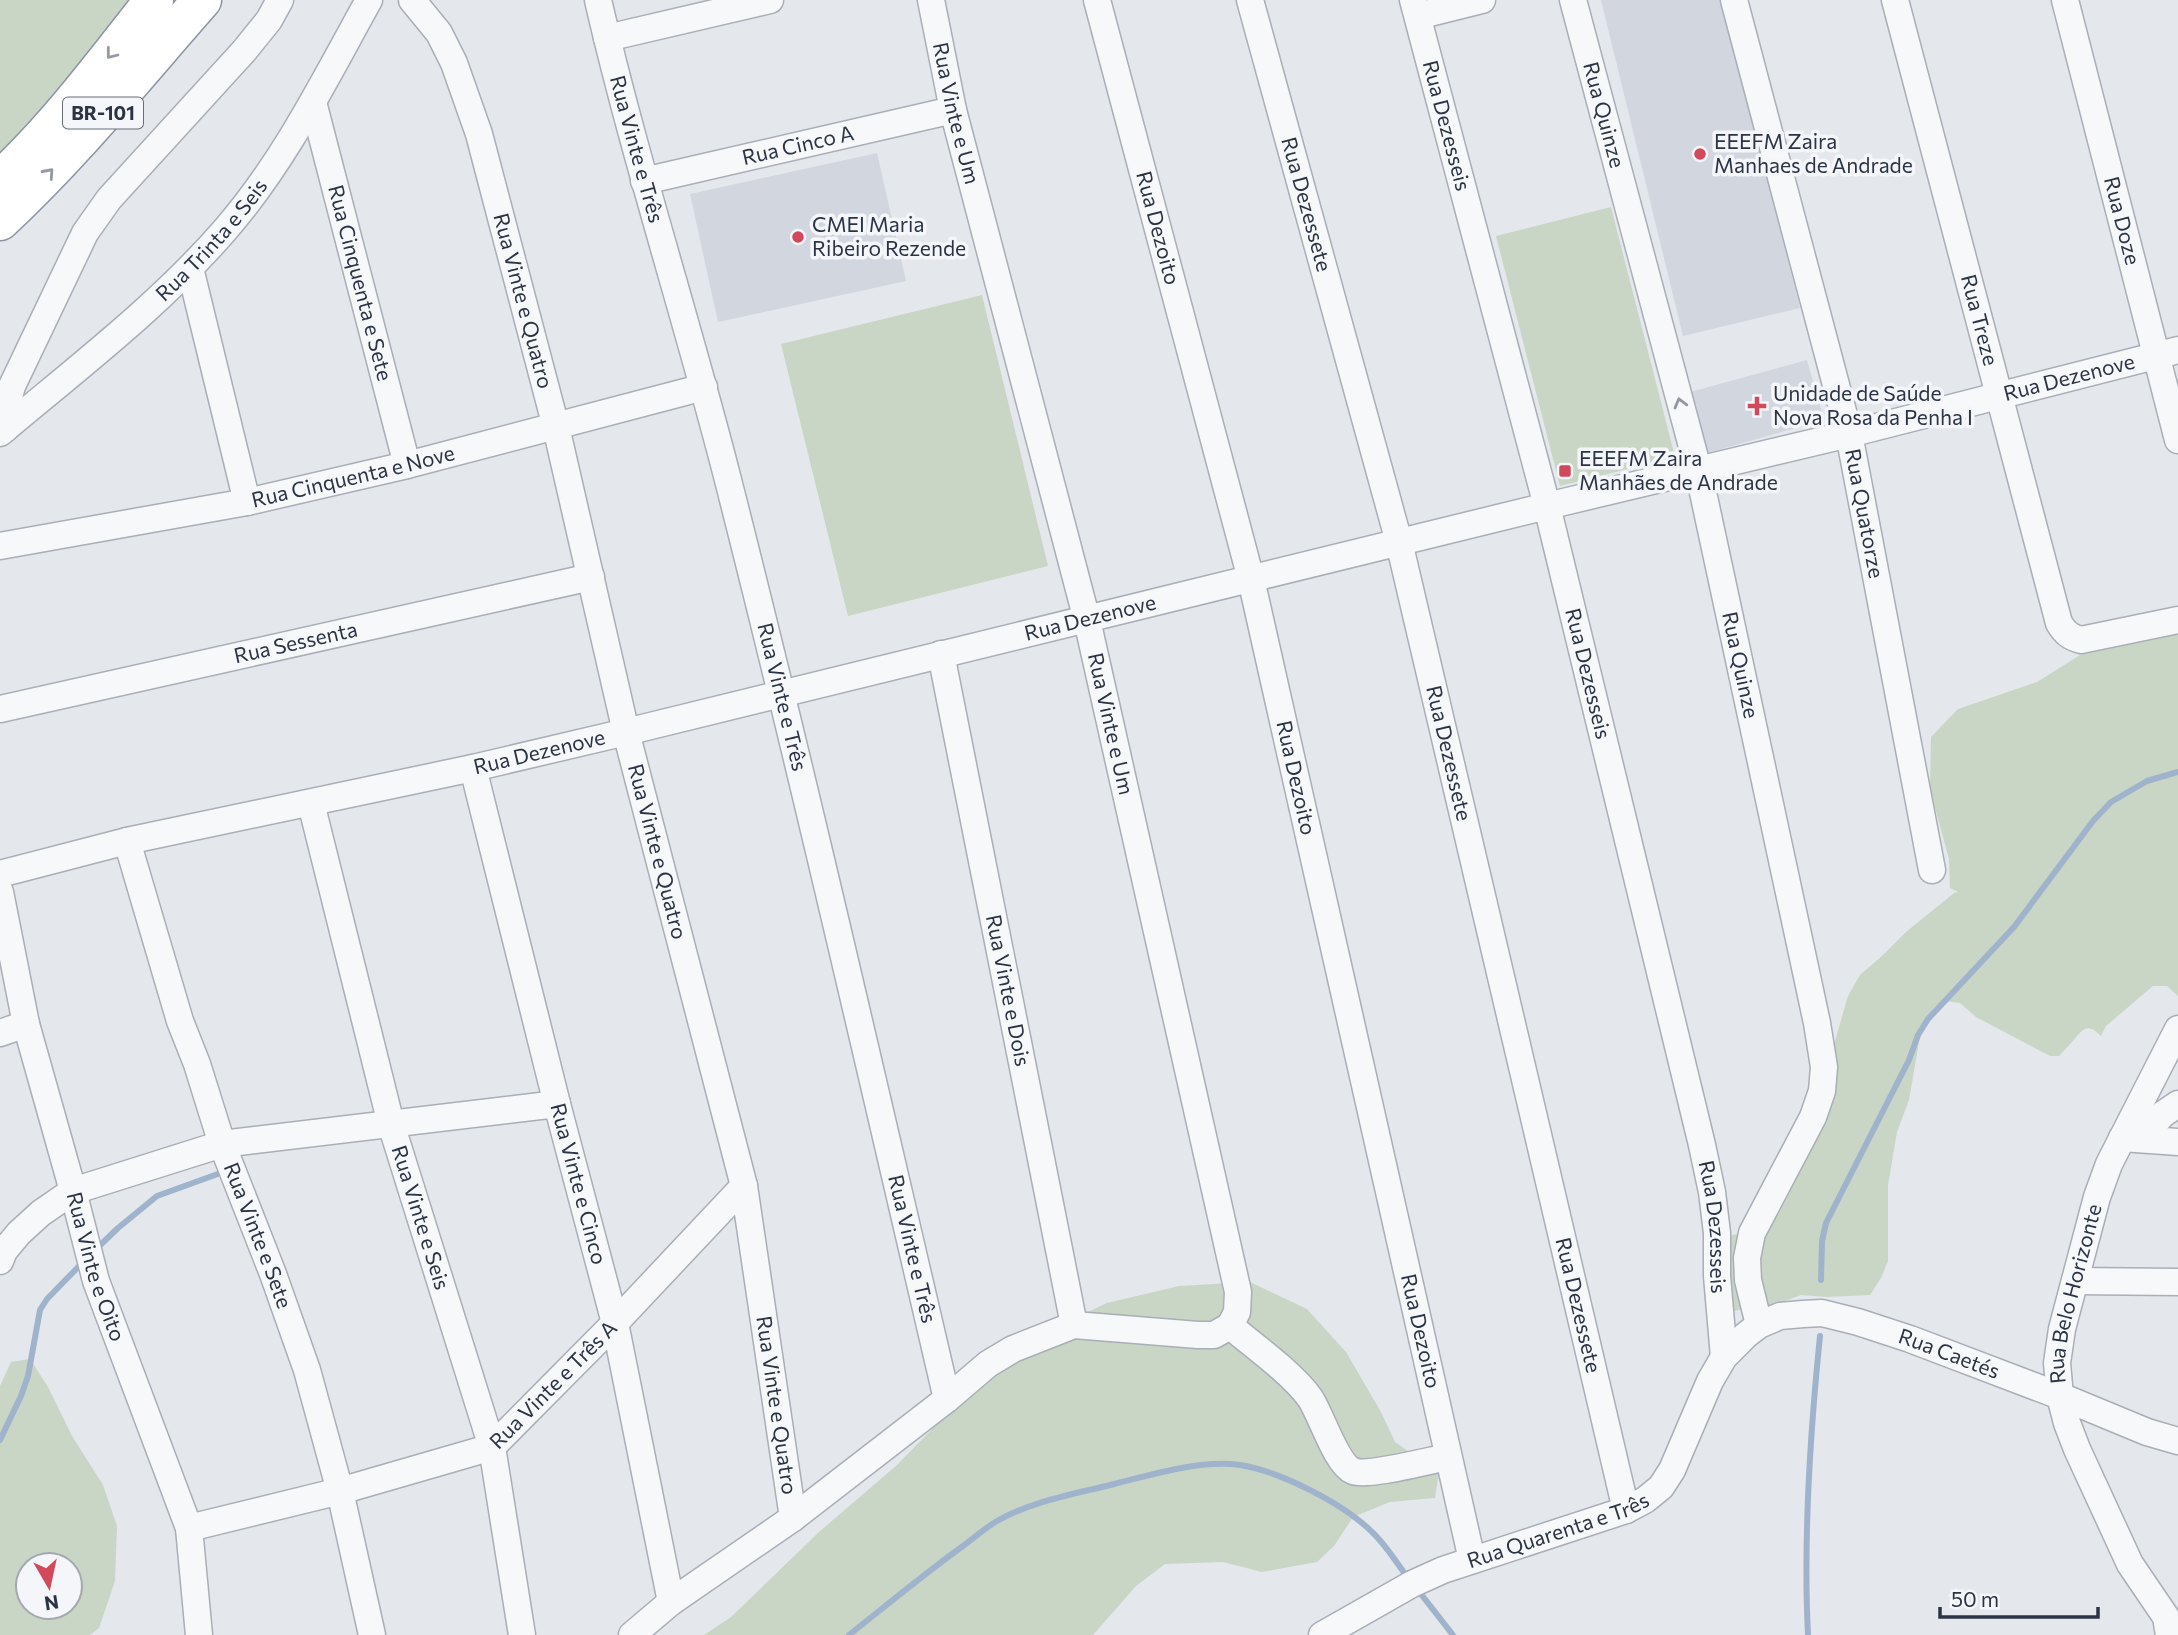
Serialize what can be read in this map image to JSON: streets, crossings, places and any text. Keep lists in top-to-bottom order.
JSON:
{
  "streets": {
    "highway": ["BR-101"],
    "street": [
      "Rua Vinte e Um",
      "Rua Quinze",
      "Rua Dezesseis",
      "Rua Cinco A",
      "Rua Vinte e Três",
      "Rua Dezessete",
      "Rua Doze",
      "Rua Dezoito",
      "Rua Trinta e Seis",
      "Rua Cinquenta e Sete",
      "Rua Vinte e Quatro",
      "Rua Treze",
      "Rua Dezenove",
      "Rua Cinquenta e Nove",
      "Rua Quatorze",
      "Rua Sessenta",
      "Rua Vinte e Dois",
      "Rua Vinte e Cinco",
      "Rua Vinte e Seis",
      "Rua Vinte e Sete",
      "Rua Vinte e Oito",
      "Rua Belo Horizonte",
      "Rua Caetés",
      "Rua Vinte e Três A",
      "Rua Quarenta e Três"
    ]
  },
  "crossings": [
    ["Rua Vinte e Um", "Rua Cinco A"],
    ["Rua Vinte e Um", "Rua Dezenove"],
    ["Rua Quinze", "Rua Dezenove"],
    ["Rua Quinze", "Rua Caetés"],
    ["Rua Dezesseis", "Rua Dezenove"],
    ["Rua Dezesseis", "Rua Caetés"],
    ["Rua Dezesseis", "Rua Quarenta e Três"],
    ["Rua Cinco A", "Rua Vinte e Três"],
    ["Rua Vinte e Três", "Rua Dezenove"],
    ["Rua Vinte e Três", "Rua Cinquenta e Nove"],
    ["Rua Dezessete", "Rua Dezenove"],
    ["Rua Dezessete", "Rua Quarenta e Três"],
    ["Rua Doze", "Rua Dezenove"],
    ["Rua Dezoito", "Rua Dezenove"],
    ["Rua Dezoito", "Rua Quarenta e Três"],
    ["Rua Trinta e Seis", "Rua Cinquenta e Sete"],
    ["Rua Cinquenta e Sete", "Rua Cinquenta e Nove"],
    ["Rua Vinte e Quatro", "Rua Dezenove"],
    ["Rua Vinte e Quatro", "Rua Cinquenta e Nove"],
    ["Rua Vinte e Quatro", "Rua Sessenta"],
    ["Rua Vinte e Quatro", "Rua Vinte e Três A"],
    ["Rua Treze", "Rua Dezenove"],
    ["Rua Dezenove", "Rua Quatorze"],
    ["Rua Dezenove", "Rua Vinte e Dois"],
    ["Rua Dezenove", "Rua Vinte e Cinco"],
    ["Rua Dezenove", "Rua Vinte e Seis"],
    ["Rua Dezenove", "Rua Vinte e Sete"],
    ["Rua Vinte e Cinco", "Rua Vinte e Três A"],
    ["Rua Vinte e Seis", "Rua Vinte e Três A"],
    ["Rua Vinte e Sete", "Rua Vinte e Três A"],
    ["Rua Vinte e Oito", "Rua Vinte e Três A"],
    ["Rua Belo Horizonte", "Rua Caetés"],
    ["Rua Caetés", "Rua Quarenta e Três"]
  ],
  "one_way": ["Rua Quinze"],
  "places": {
    "other": ["EEEFM Zaira Manhaes de Andrade", "CMEI Maria Ribeiro Rezende"],
    "health": ["Unidade de Saúde Nova Rosa da Penha I"],
    "transit": ["EEEFM Zaira Manhães de Andrade"]
  },
  "scale_bar": "50 m",
  "north": "bottom"
}
